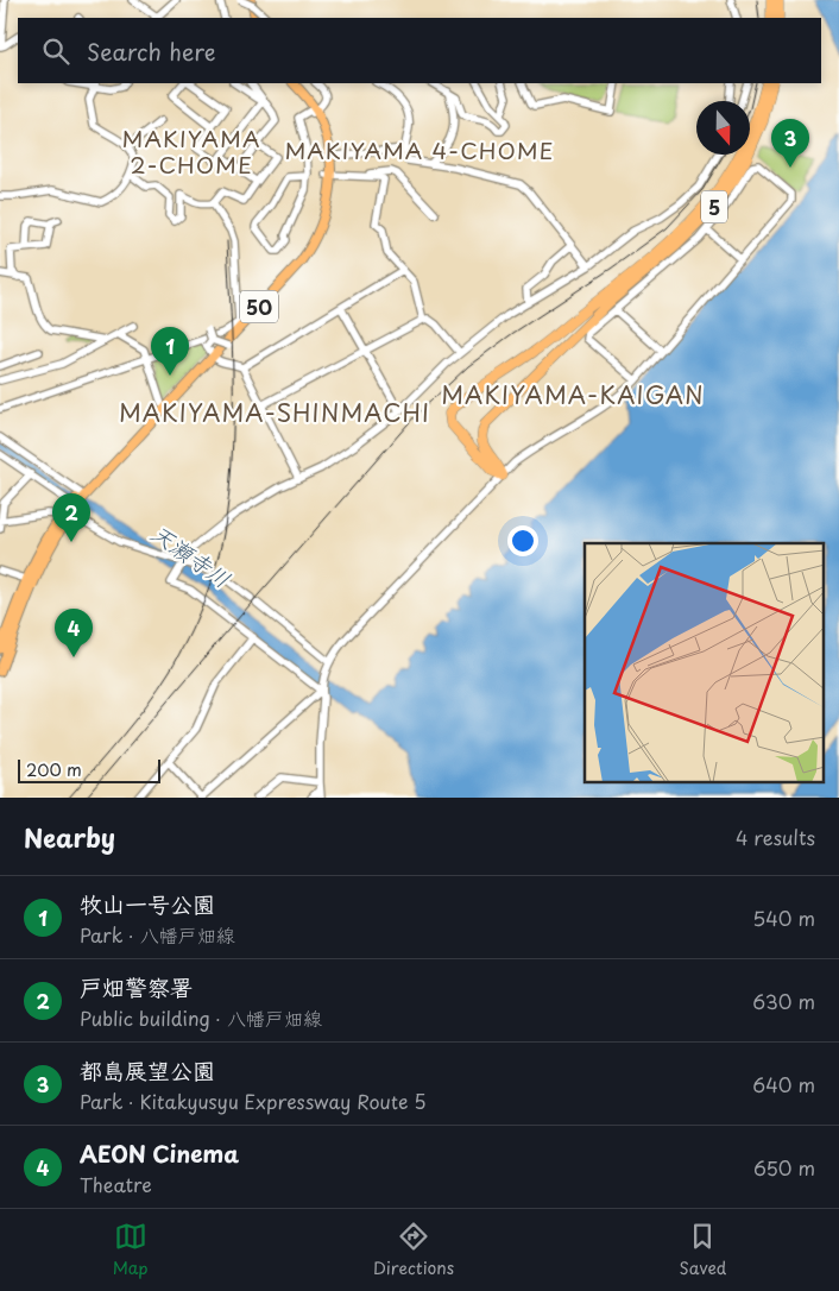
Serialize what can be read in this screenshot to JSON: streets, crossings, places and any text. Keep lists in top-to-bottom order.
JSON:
{
  "streets": {
    "highway": ["5"],
    "main road": ["50"]
  },
  "districts": [
    "MAKIYAMA 2-CHOME",
    "MAKIYAMA 4-CHOME",
    "MAKIYAMA-KAIGAN",
    "MAKIYAMA-SHINMACHI"
  ],
  "water": ["天瀬寺川"],
  "scale_bar": "200 m",
  "north": "bottom",
  "page": {
    "search": "Search here",
    "pins": [
      "3",
      "1",
      "2",
      "4"
    ],
    "scale": "200 m",
    "heading": ["Nearby", "4 results"],
    "list": [
      {
        "mark": "1",
        "name": "牧山一号公園",
        "note": "Park · 八幡戸畑線",
        "value": "540 m"
      },
      {
        "mark": "2",
        "name": "戸畑警察署",
        "note": "Public building · 八幡戸畑線",
        "value": "630 m"
      },
      {
        "mark": "3",
        "name": "都島展望公園",
        "note": "Park · Kitakyusyu Expressway Route 5",
        "value": "640 m"
      },
      {
        "mark": "4",
        "name": "AEON Cinema",
        "note": "Theatre",
        "value": "650 m"
      }
    ],
    "nav": ["Map", "Directions", "Saved"]
  }
}
